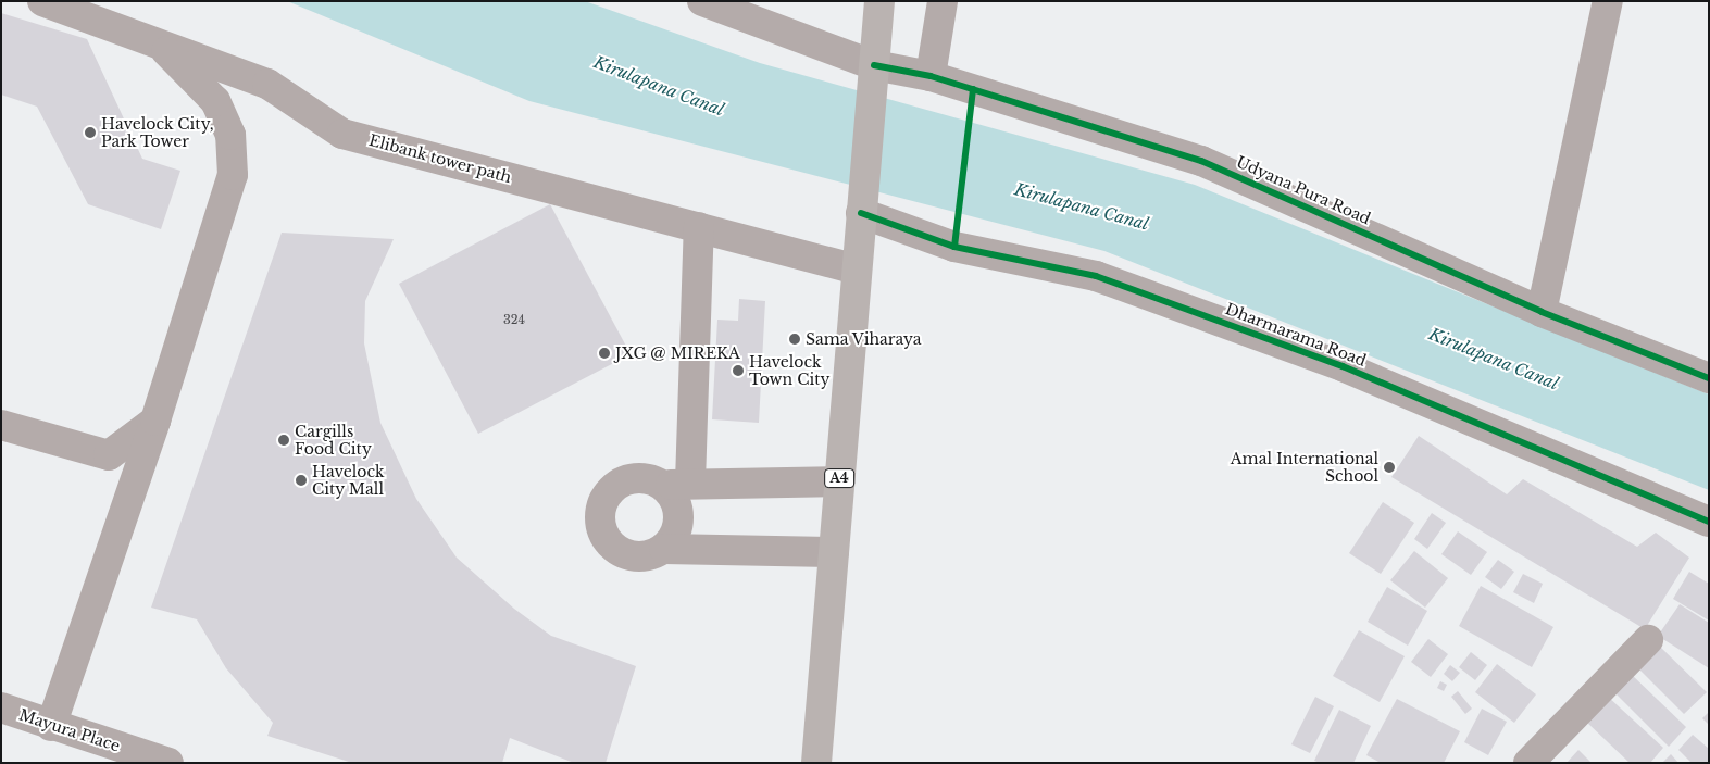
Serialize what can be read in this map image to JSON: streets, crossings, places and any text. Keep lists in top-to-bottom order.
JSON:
{
  "streets": {
    "highway": ["A4"],
    "street": [
      "Elibank tower path",
      "Udyana Pura Road",
      "Dharmarama Road",
      "Mayura Place"
    ]
  },
  "crossings": [
    ["Elibank tower path", "A4"],
    ["Udyana Pura Road", "A4"],
    ["Dharmarama Road", "A4"]
  ],
  "water": ["Kirulapana Canal"],
  "places": [
    "Havelock City, Park Tower",
    "Sama Viharaya",
    "JXG @ MIREKA",
    "Havelock Town City",
    "Cargills Food City",
    "Amal International School",
    "Havelock City Mall"
  ],
  "house_numbers": ["324"]
}
